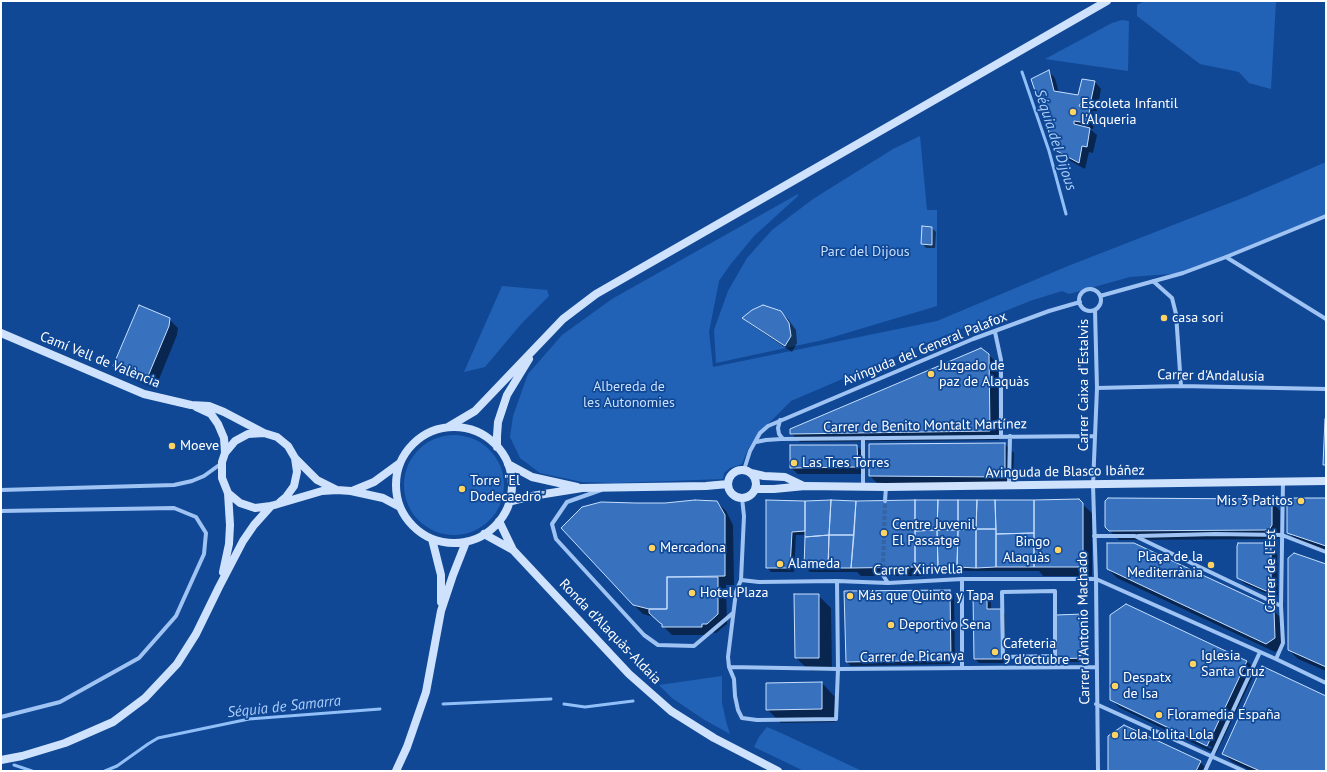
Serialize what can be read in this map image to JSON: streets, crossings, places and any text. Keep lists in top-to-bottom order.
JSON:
{
  "streets": {
    "street": [
      "Avinguda del General Palafox",
      "Camí Vell de València",
      "Carrer d'Andalusia",
      "Carrer Caixa d'Estalvis",
      "Carrer de Benito Montalt Martínez",
      "Avinguda de Blasco Ibáñez",
      "Carrer Xirivella",
      "Carrer de l'Est",
      "Carrer d'Antonio Machado",
      "Ronda d'Alaquàs-Aldaia",
      "Carrer de Picanya"
    ]
  },
  "crossings": [
    ["Avinguda del General Palafox", "Carrer Caixa d'Estalvis"],
    ["Avinguda del General Palafox", "Carrer de Benito Montalt Martínez"],
    ["Avinguda del General Palafox", "Avinguda de Blasco Ibáñez"],
    ["Carrer d'Andalusia", "Carrer Caixa d'Estalvis"],
    ["Carrer Caixa d'Estalvis", "Carrer de Benito Montalt Martínez"],
    ["Carrer Caixa d'Estalvis", "Avinguda de Blasco Ibáñez"],
    ["Carrer Caixa d'Estalvis", "Carrer d'Antonio Machado"],
    ["Avinguda de Blasco Ibáñez", "Carrer de l'Est"],
    ["Avinguda de Blasco Ibáñez", "Carrer d'Antonio Machado"],
    ["Carrer Xirivella", "Carrer d'Antonio Machado"],
    ["Carrer d'Antonio Machado", "Carrer de Picanya"]
  ],
  "water": ["Séquia del Dijous", "Séquia de Samarra"],
  "parks": ["Parc del Dijous", "Albereda de les Autonomies"],
  "places": [
    "Escoleta Infantil l'Alqueria",
    "casa sori",
    "Juzgado de paz de Alaquàs",
    "Moeve",
    "Las Tres Torres",
    "Torre \"El Dodecaedro\"",
    "Mis 3 Patitos",
    "Centre Juvenil El Passatge",
    "Mercadona",
    "Bingo Alaquàs",
    "Alameda",
    "Plaça de la Mediterrània",
    "Hotel Plaza",
    "Más que Quinto y Tapa",
    "Deportivo Sena",
    "Cafeteria 9 d'octubre",
    "Iglesia Santa Cruz",
    "Despatx de Isa",
    "Floramedia España",
    "Lola Lolita Lola"
  ]
}
